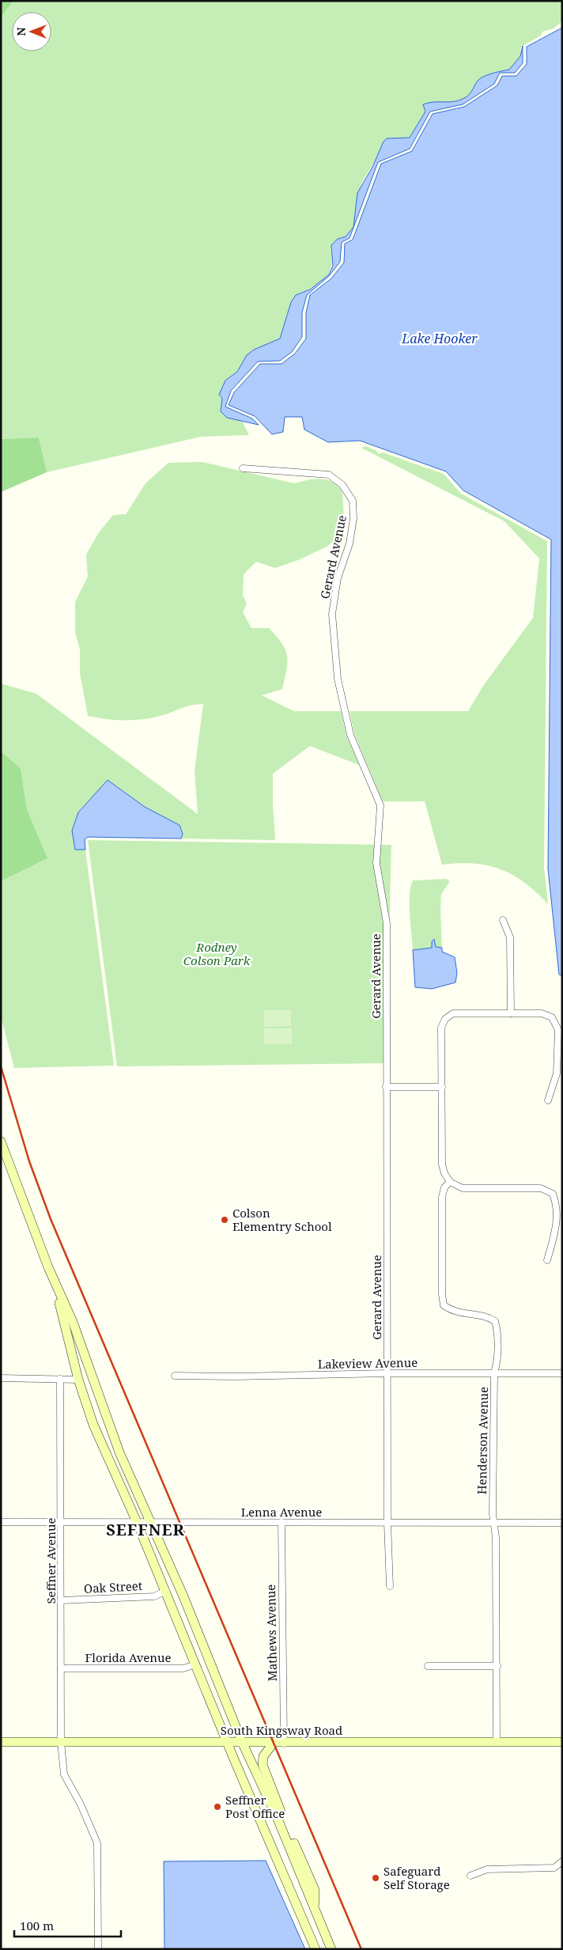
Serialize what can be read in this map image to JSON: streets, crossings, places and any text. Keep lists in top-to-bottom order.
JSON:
{
  "streets": {
    "main road": ["South Kingsway Road"],
    "street": [
      "Gerard Avenue",
      "Lakeview Avenue",
      "Henderson Avenue",
      "Lenna Avenue",
      "Seffner Avenue",
      "Oak Street",
      "Mathews Avenue",
      "Florida Avenue"
    ]
  },
  "crossings": [
    ["Gerard Avenue", "Lakeview Avenue"],
    ["Gerard Avenue", "Lenna Avenue"],
    ["Lakeview Avenue", "Henderson Avenue"],
    ["Henderson Avenue", "Lenna Avenue"],
    ["Henderson Avenue", "South Kingsway Road"],
    ["Lenna Avenue", "Seffner Avenue"],
    ["Lenna Avenue", "Mathews Avenue"],
    ["Seffner Avenue", "Oak Street"],
    ["Seffner Avenue", "Florida Avenue"],
    ["Seffner Avenue", "South Kingsway Road"],
    ["Mathews Avenue", "South Kingsway Road"]
  ],
  "districts": ["SEFFNER"],
  "water": ["Lake Hooker"],
  "parks": ["Rodney Colson Park"],
  "places": ["Colson Elementry School", "Seffner Post Office", "Safeguard Self Storage"],
  "scale_bar": "100 m",
  "north": "left"
}
